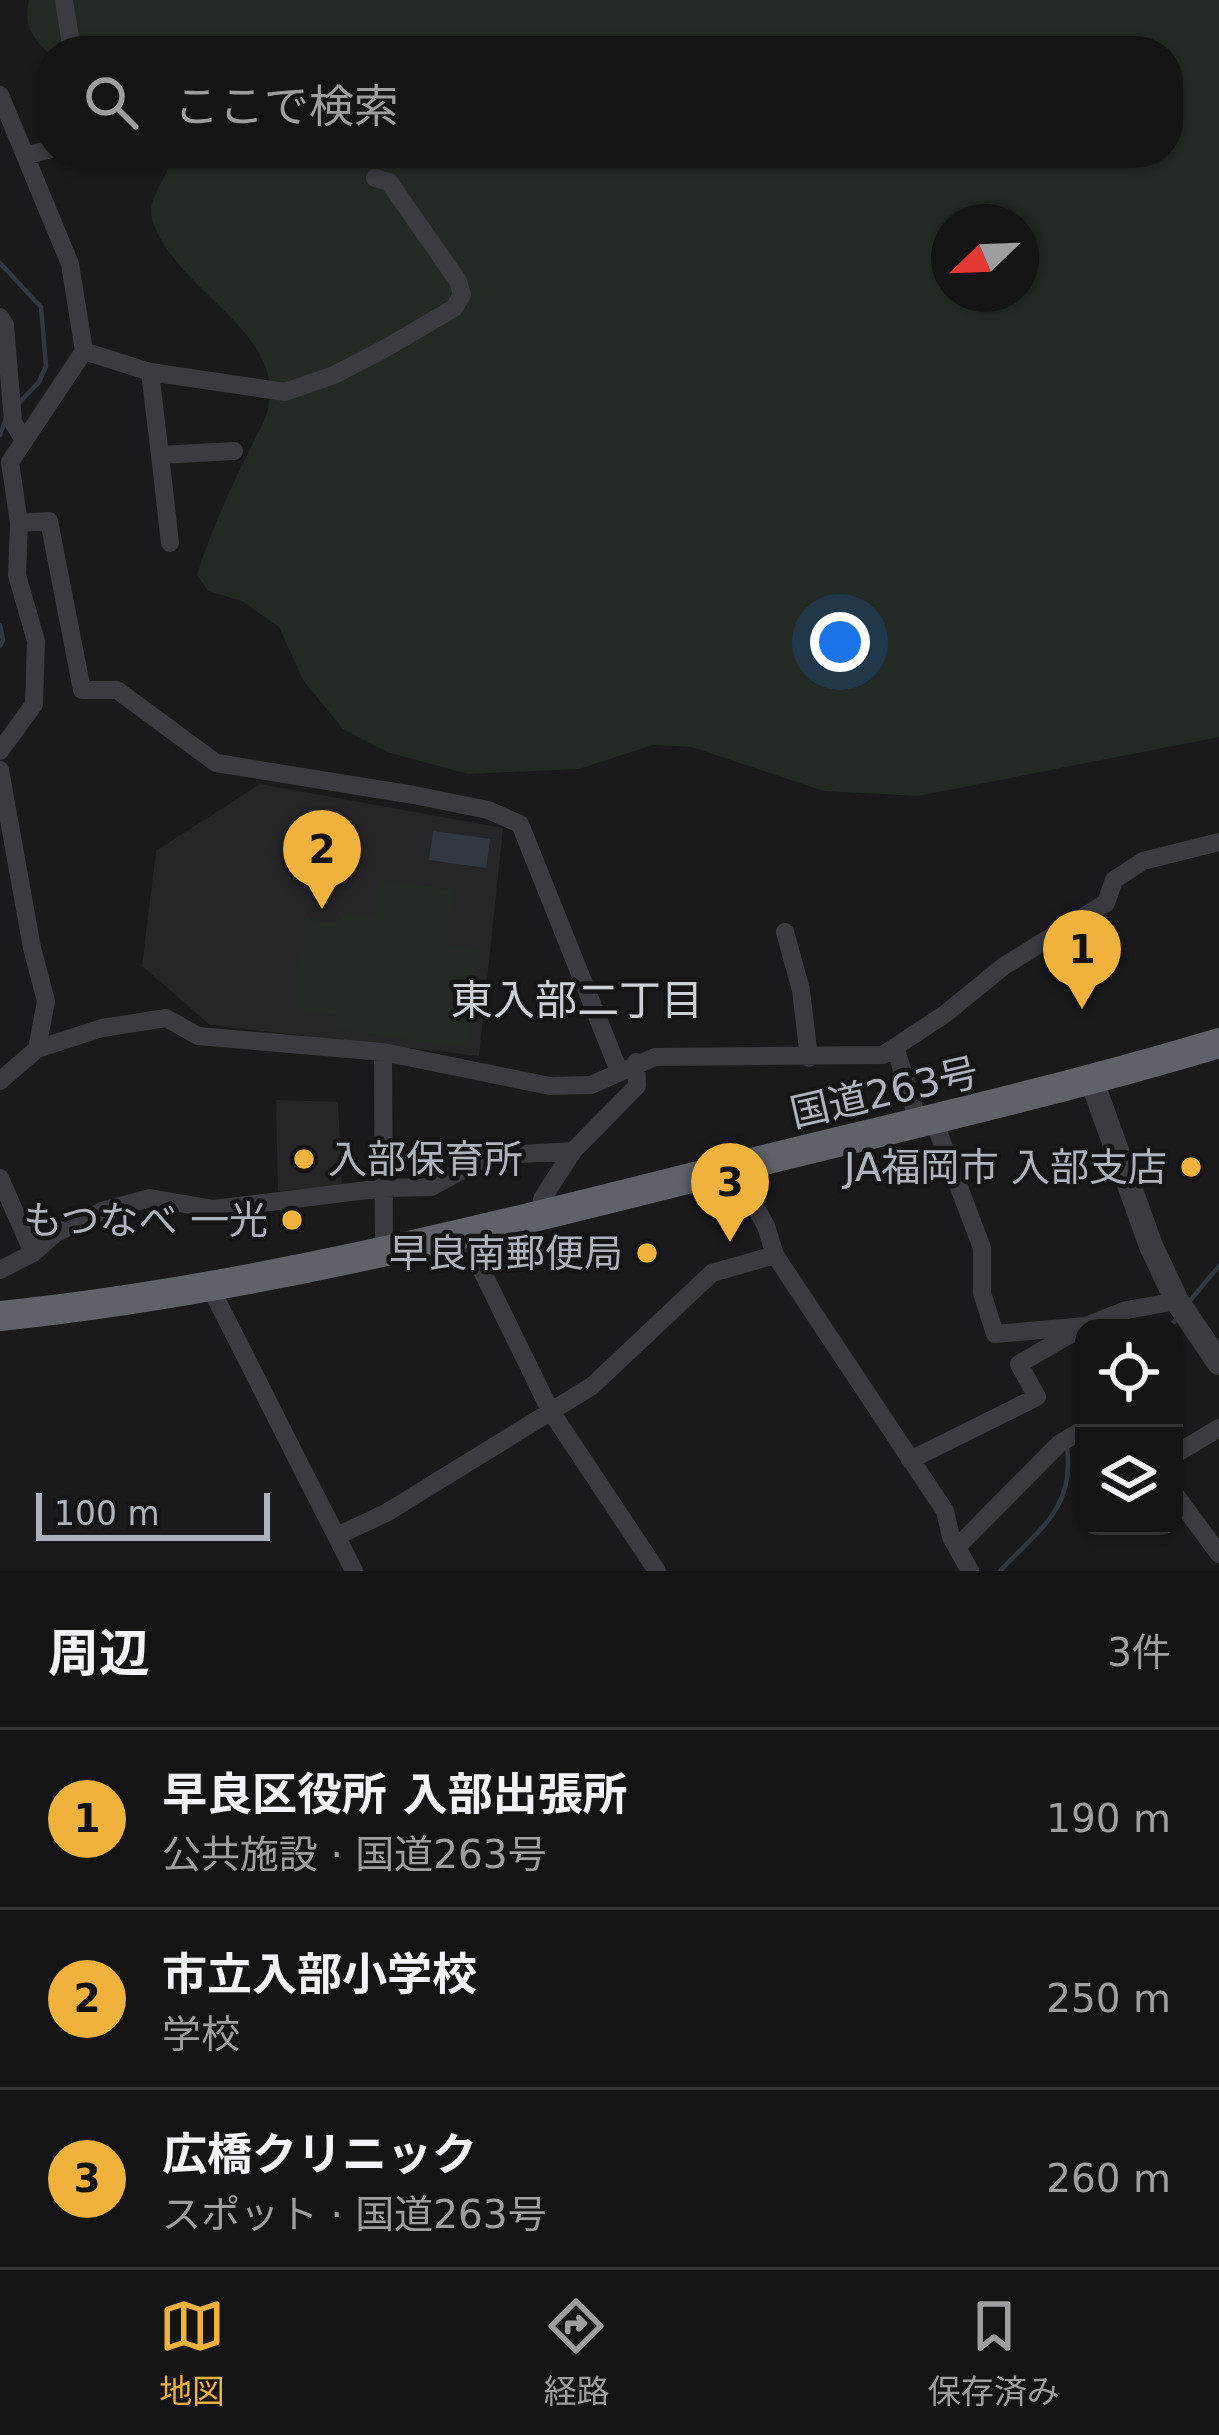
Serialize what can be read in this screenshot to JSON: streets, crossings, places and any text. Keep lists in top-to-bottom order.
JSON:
{
  "streets": {
    "highway": ["国道263号"]
  },
  "districts": ["東入部二丁目"],
  "places": [
    "入部保育所",
    "JA福岡市 入部支店",
    "もつなべ 一光",
    "早良南郵便局"
  ],
  "scale_bar": "100 m",
  "north": "bottom left",
  "page": {
    "search": "ここで検索",
    "pins": ["2", "1", "3"],
    "scale": "100 m",
    "heading": ["周辺", "3件"],
    "list": [
      {
        "mark": "1",
        "name": "早良区役所 入部出張所",
        "note": "公共施設 · 国道263号",
        "value": "190 m"
      },
      {
        "mark": "2",
        "name": "市立入部小学校",
        "note": "学校",
        "value": "250 m"
      },
      {
        "mark": "3",
        "name": "広橋クリニック",
        "note": "スポット · 国道263号",
        "value": "260 m"
      }
    ],
    "nav": ["地図", "経路", "保存済み"]
  }
}
